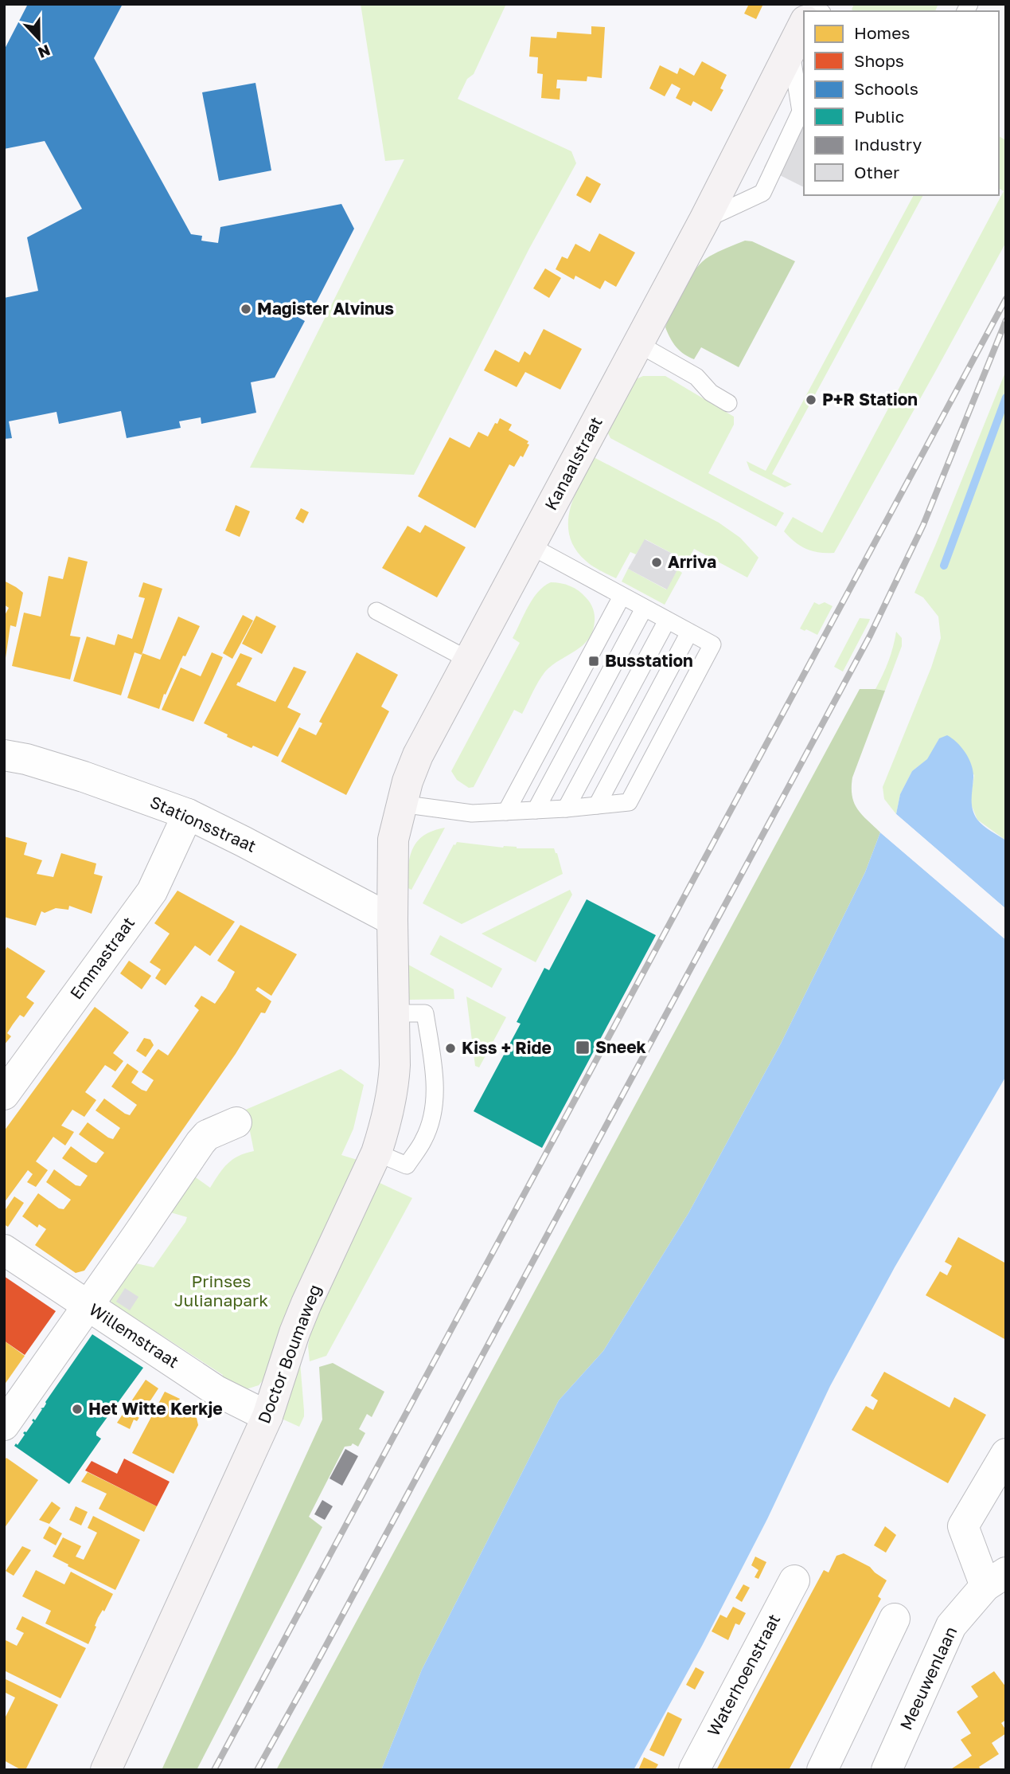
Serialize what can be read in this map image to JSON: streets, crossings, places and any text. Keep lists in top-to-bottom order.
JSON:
{
  "streets": {
    "main road": ["Kanaalstraat", "Doctor Boumaweg"],
    "street": [
      "Stationsstraat",
      "Emmastraat",
      "Willemstraat",
      "Waterhoenstraat",
      "Meeuwenlaan"
    ]
  },
  "crossings": [
    ["Kanaalstraat", "Stationsstraat"],
    ["Kanaalstraat", "Doctor Boumaweg"],
    ["Stationsstraat", "Emmastraat"],
    ["Stationsstraat", "Doctor Boumaweg"],
    ["Willemstraat", "Doctor Boumaweg"]
  ],
  "parks": ["Prinses Julianapark"],
  "places": {
    "other": [
      "Magister Alvinus",
      "P+R Station",
      "Arriva",
      "Kiss + Ride",
      "Het Witte Kerkje"
    ],
    "transit": ["Busstation", "Sneek"]
  },
  "legend": [
    "Homes",
    "Shops",
    "Schools",
    "Public",
    "Industry",
    "Other"
  ],
  "north": "bottom"
}
